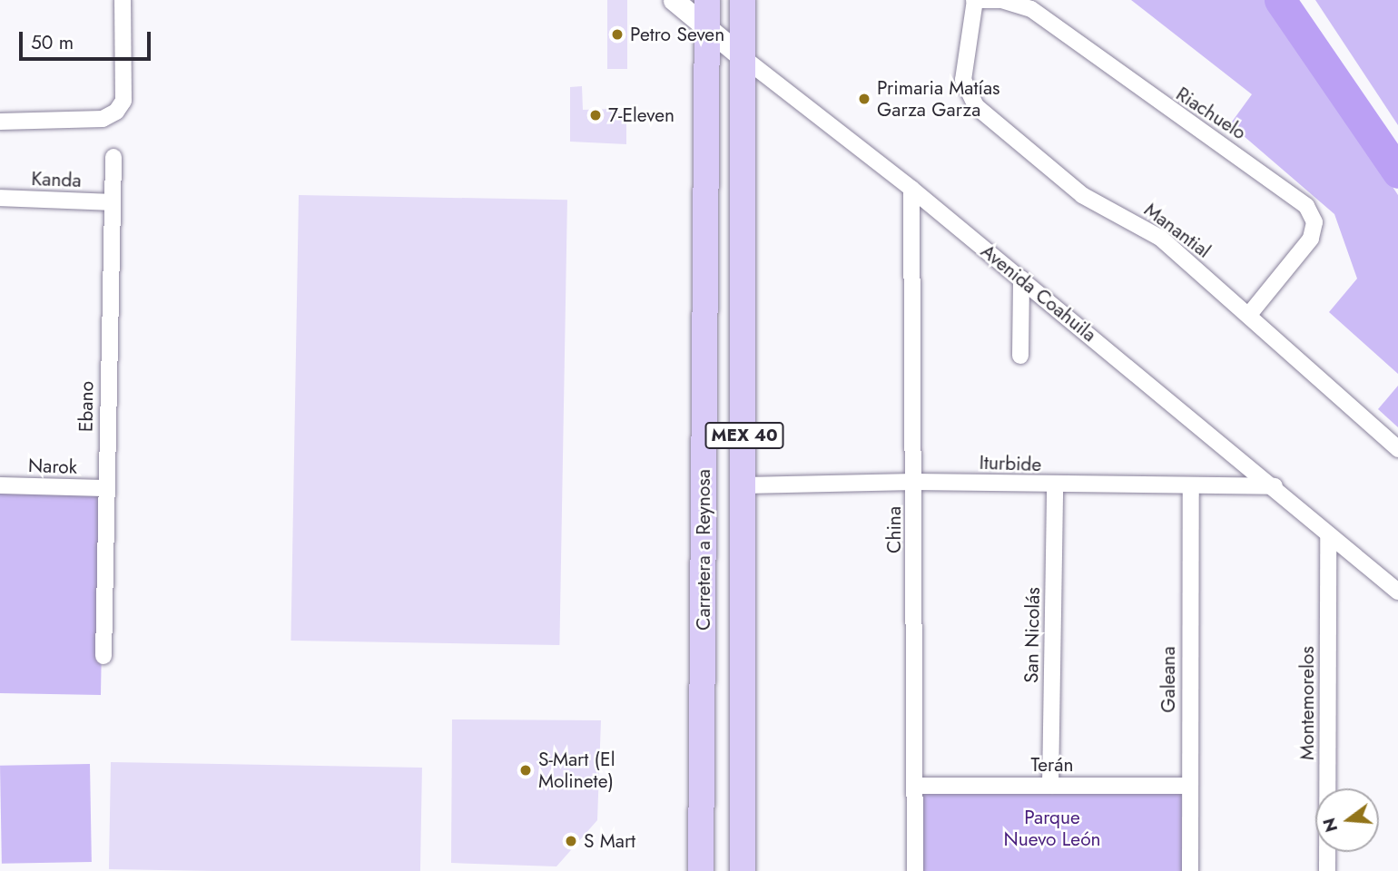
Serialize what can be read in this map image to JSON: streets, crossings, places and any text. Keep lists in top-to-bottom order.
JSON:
{
  "streets": {
    "main road": ["MEX 40", "Carretera a Reynosa"],
    "street": [
      "Riachuelo",
      "Kanda",
      "Manantial",
      "Avenida Coahuila",
      "Ebano",
      "Iturbide",
      "Narok",
      "China",
      "San Nicolás",
      "Galeana",
      "Montemorelos",
      "Terán"
    ]
  },
  "crossings": [
    ["Riachuelo", "Manantial"],
    ["Kanda", "Ebano"],
    ["Avenida Coahuila", "MEX 40"],
    ["Avenida Coahuila", "Iturbide"],
    ["Avenida Coahuila", "China"],
    ["Avenida Coahuila", "Carretera a Reynosa"],
    ["Avenida Coahuila", "Montemorelos"],
    ["Ebano", "Narok"],
    ["MEX 40", "Iturbide"],
    ["Iturbide", "China"],
    ["Iturbide", "San Nicolás"],
    ["Iturbide", "Galeana"],
    ["China", "Terán"],
    ["San Nicolás", "Terán"],
    ["Galeana", "Terán"]
  ],
  "parks": ["Parque Nuevo León"],
  "places": [
    "Petro Seven",
    "Primaria Matías Garza Garza",
    "7-Eleven",
    "S-Mart (El Molinete)",
    "S Mart"
  ],
  "scale_bar": "50 m",
  "north": "left"
}
